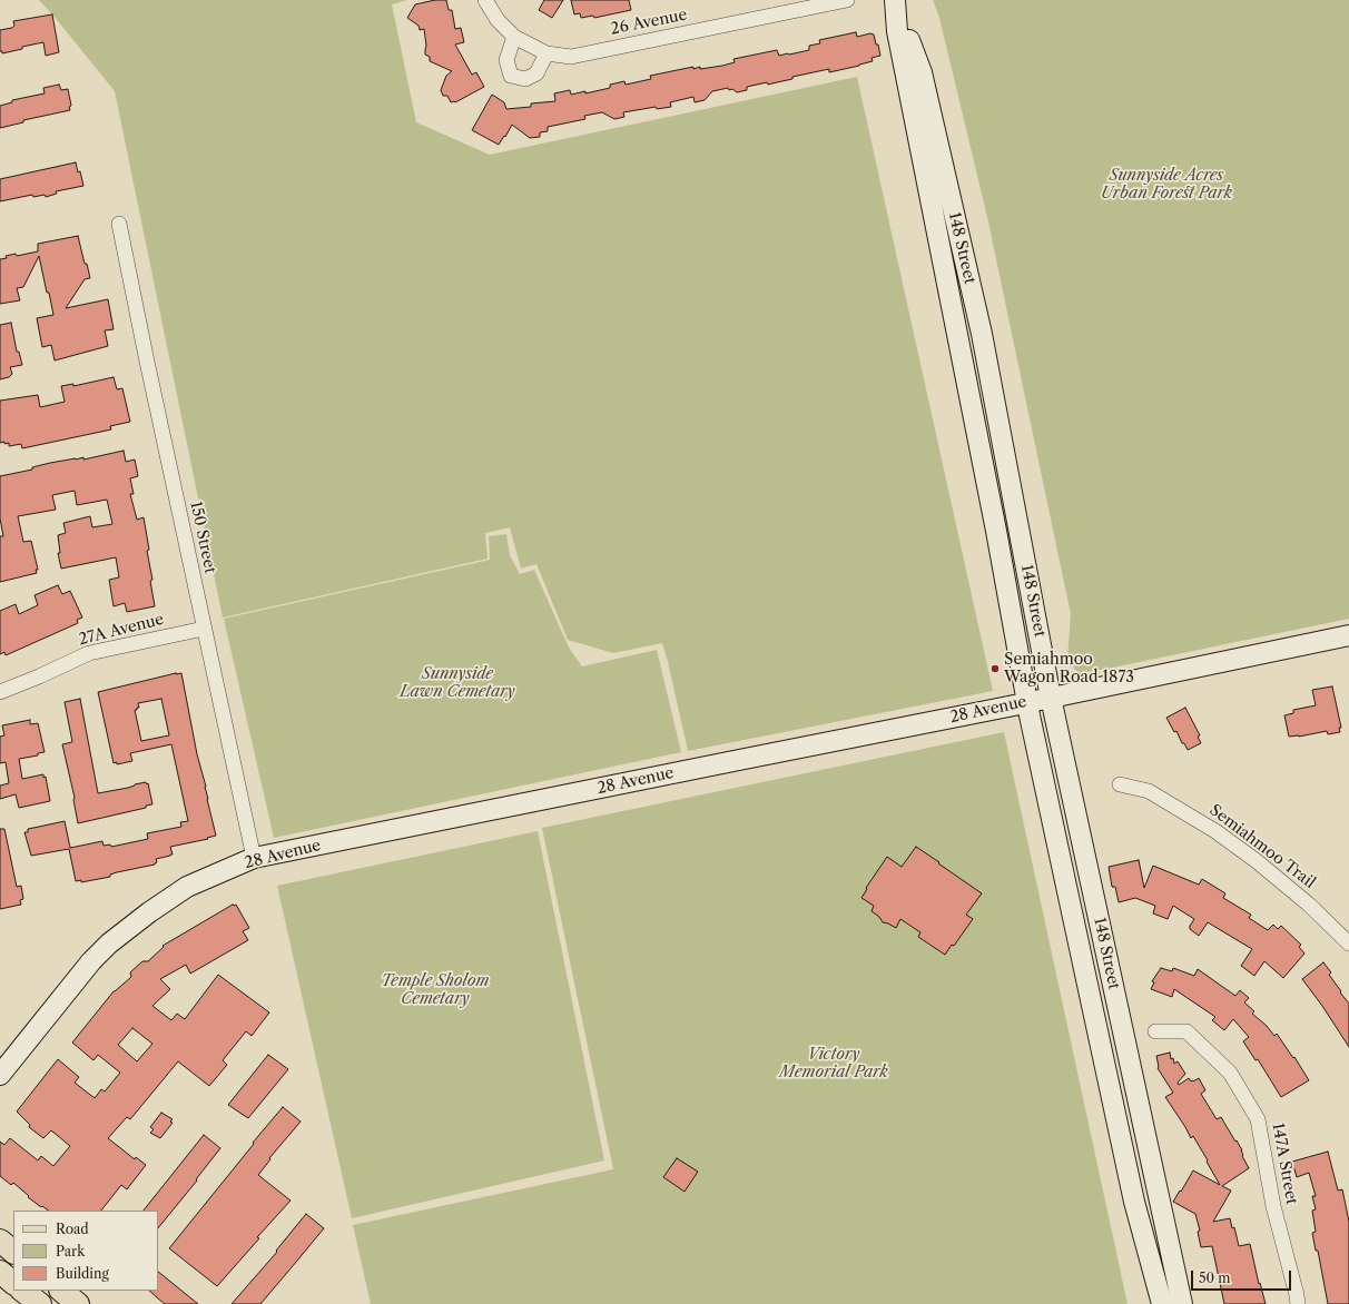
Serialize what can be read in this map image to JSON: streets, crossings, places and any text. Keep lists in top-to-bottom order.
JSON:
{
  "streets": {
    "main road": ["148 Street", "28 Avenue"],
    "street": [
      "26 Avenue",
      "150 Street",
      "27A Avenue",
      "Semiahmoo Trail",
      "147A Street"
    ]
  },
  "crossings": [
    ["148 Street", "28 Avenue"],
    ["150 Street", "27A Avenue"],
    ["150 Street", "28 Avenue"]
  ],
  "parks": [
    "Sunnyside Acres Urban Forest Park",
    "Sunnyside Lawn Cemetary",
    "Temple Sholom Cemetary",
    "Victory Memorial Park"
  ],
  "places": ["Semiahmoo Wagon Road 1873"],
  "legend": ["Road", "Park", "Building"],
  "scale_bar": "50 m"
}
